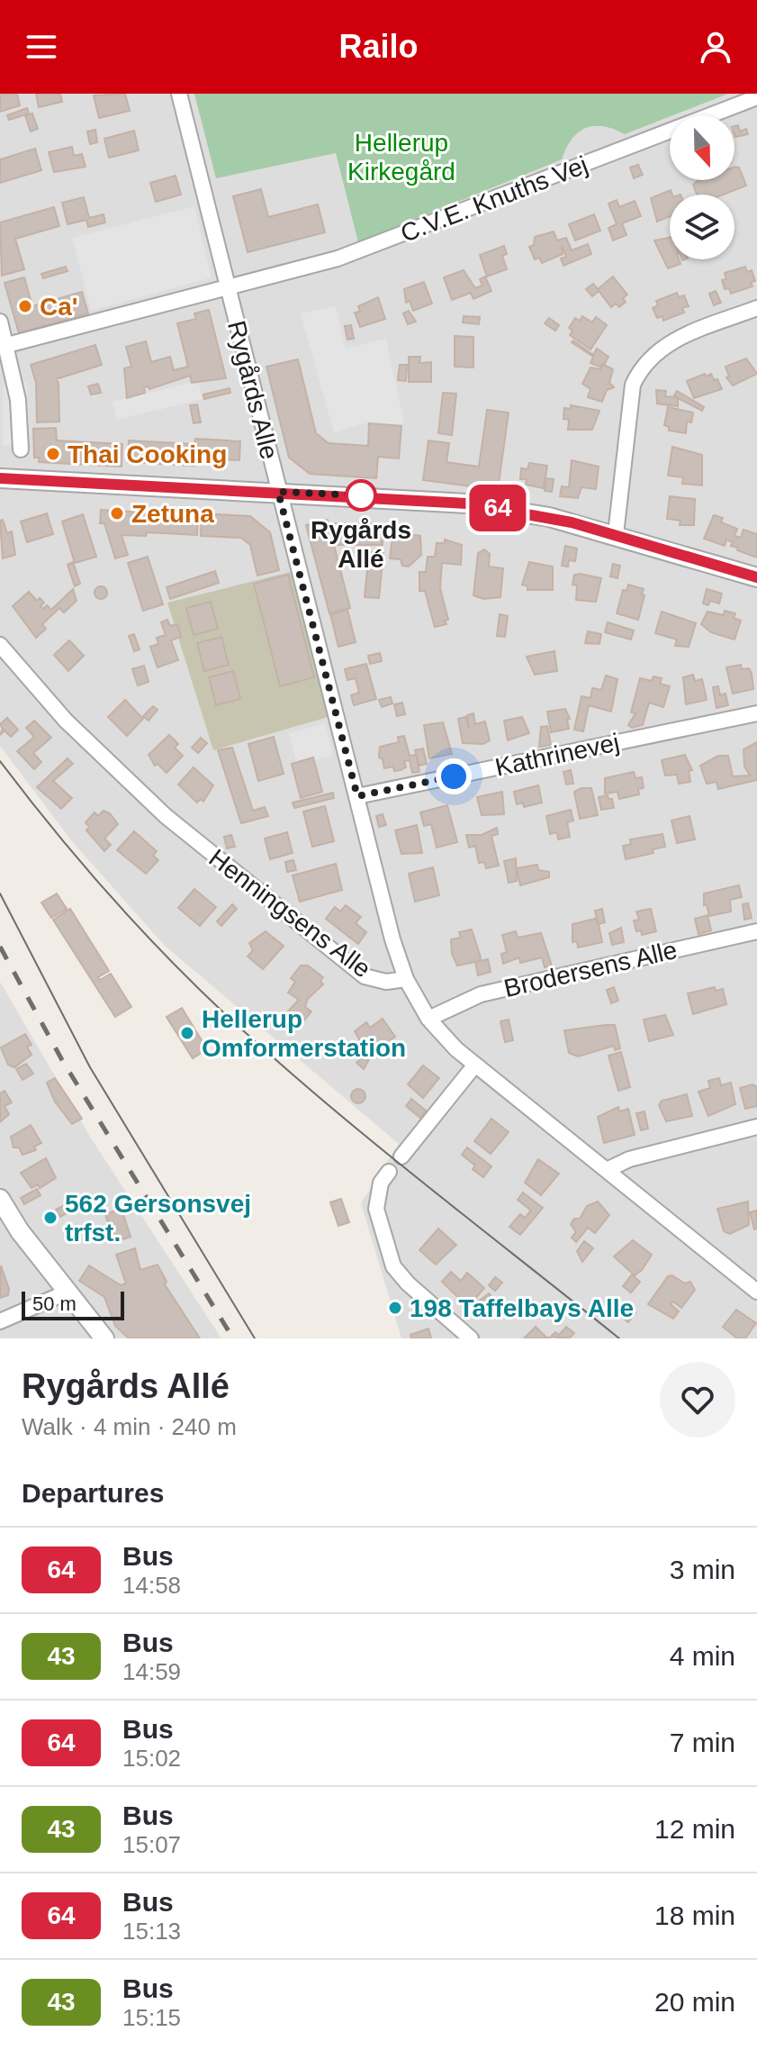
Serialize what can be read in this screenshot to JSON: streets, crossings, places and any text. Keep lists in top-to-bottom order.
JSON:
{
  "streets": {
    "street": [
      "C.V.E. Knuths Vej",
      "Rygårds Alle",
      "Kathrinevej",
      "Henningsens Alle",
      "Brodersens Alle"
    ]
  },
  "crossings": [
    ["C.V.E. Knuths Vej", "Rygårds Alle"],
    ["Rygårds Alle", "Kathrinevej"],
    ["Rygårds Alle", "Henningsens Alle"],
    ["Henningsens Alle", "Brodersens Alle"]
  ],
  "parks": ["Hellerup Kirkegård"],
  "places": [
    "Ca'",
    "Thai Cooking",
    "Rygårds Allé",
    "Zetuna",
    "Hellerup Omformerstation",
    "562 Gersonsvej trfst.",
    "198 Taffelbays Alle"
  ],
  "lines": ["bus line 64"],
  "scale_bar": "50 m",
  "north": "bottom",
  "page": {
    "header": "Railo",
    "on_map": "64",
    "scale": "50 m",
    "heading": [
      ["Rygårds Allé", "Walk · 4 min · 240 m"],
      "Departures"
    ],
    "list": [
      {
        "mark": "64",
        "name": "Bus",
        "note": "14:58",
        "value": "3 min"
      },
      {
        "mark": "43",
        "name": "Bus",
        "note": "14:59",
        "value": "4 min"
      },
      {
        "mark": "64",
        "name": "Bus",
        "note": "15:02",
        "value": "7 min"
      },
      {
        "mark": "43",
        "name": "Bus",
        "note": "15:07",
        "value": "12 min"
      },
      {
        "mark": "64",
        "name": "Bus",
        "note": "15:13",
        "value": "18 min"
      },
      {
        "mark": "43",
        "name": "Bus",
        "note": "15:15",
        "value": "20 min"
      }
    ]
  }
}
